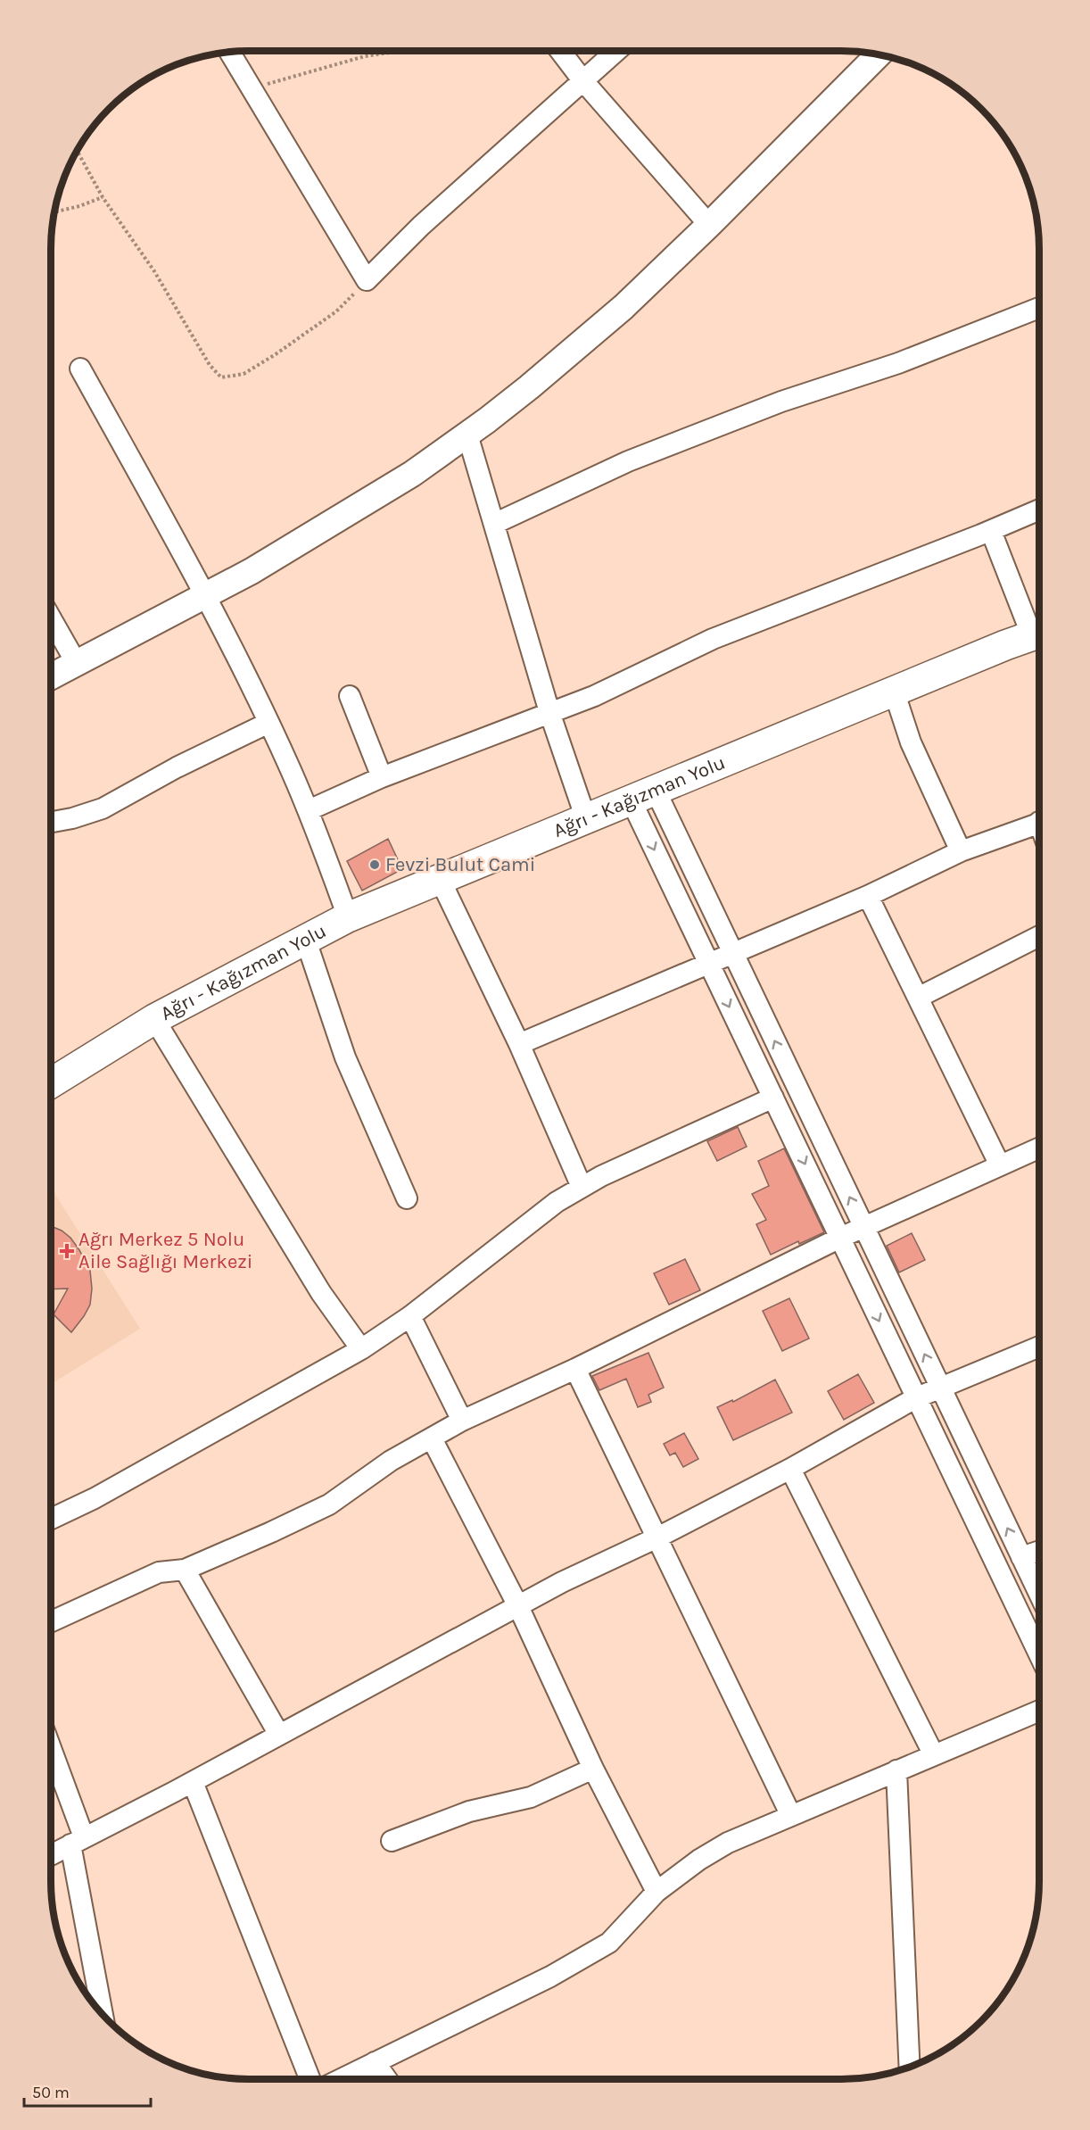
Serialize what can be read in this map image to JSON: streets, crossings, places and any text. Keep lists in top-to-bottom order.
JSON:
{
  "streets": {
    "main road": ["Ağrı - Kağızman Yolu"]
  },
  "places": {
    "other": ["Fevzi Bulut Cami"],
    "health": ["Ağrı Merkez 5 Nolu Aile Sağlığı Merkezi"]
  },
  "scale_bar": "50 m"
}
